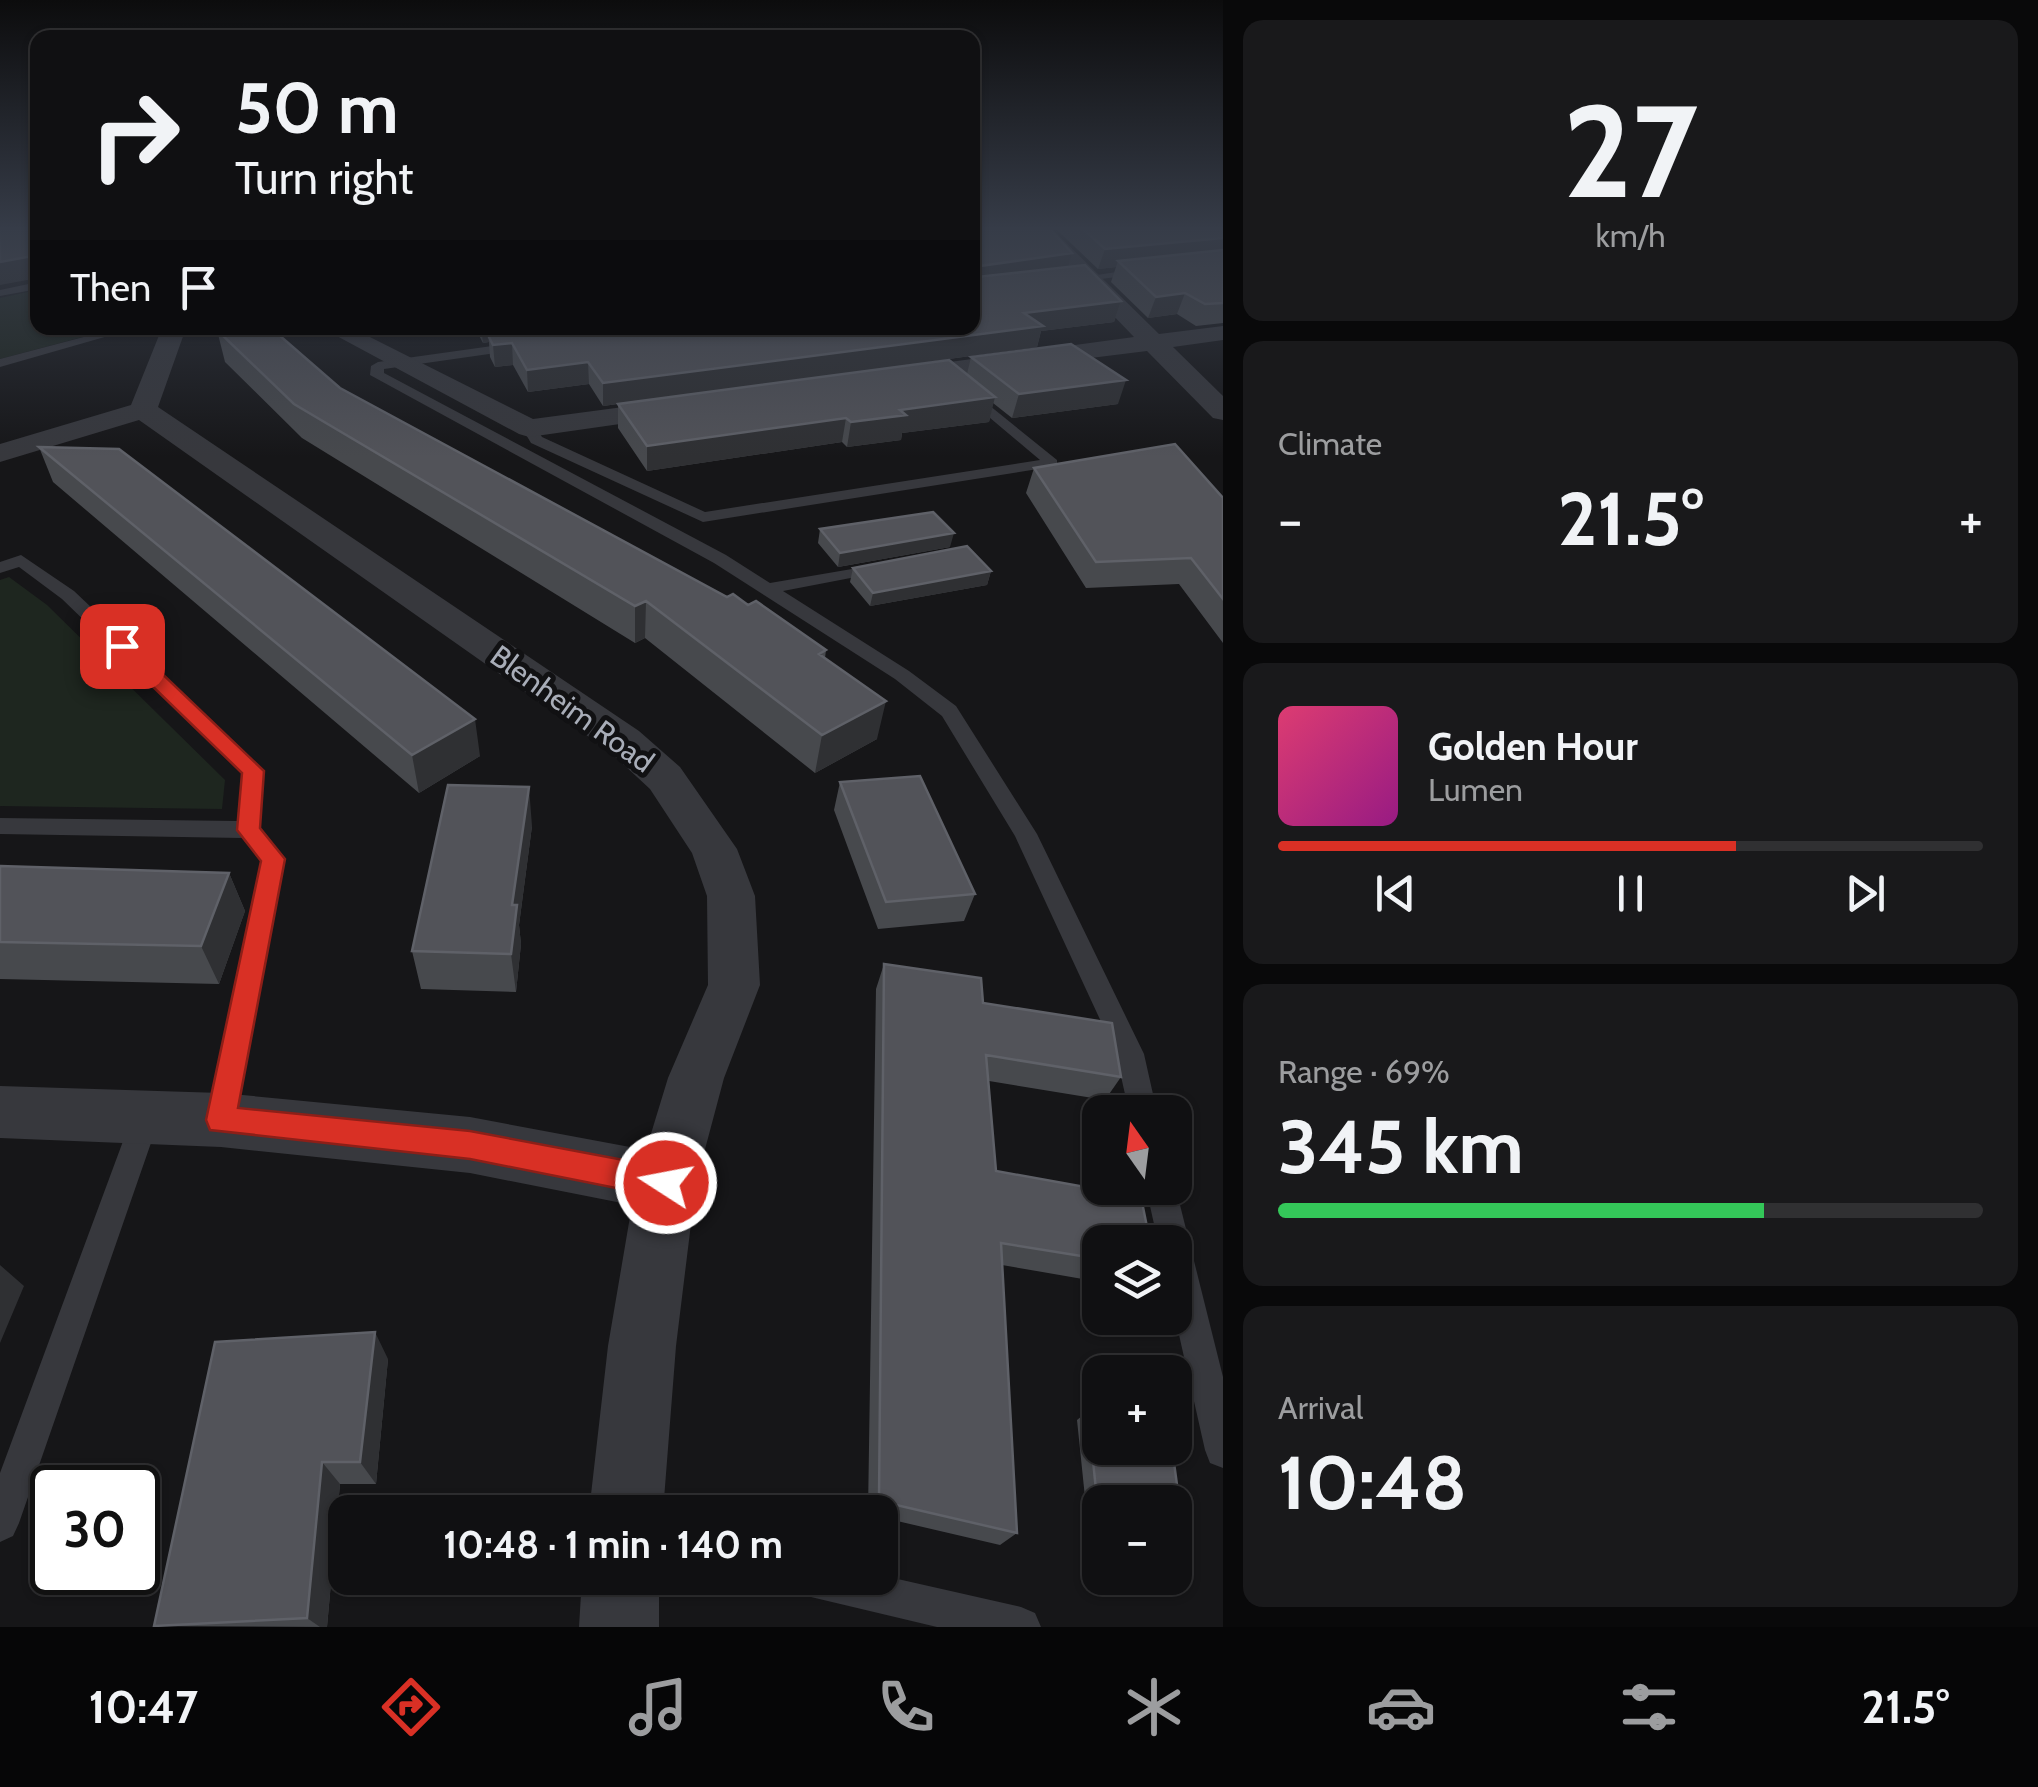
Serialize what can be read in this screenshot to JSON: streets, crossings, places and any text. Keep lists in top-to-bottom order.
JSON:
{
  "streets": {
    "street": ["Blenheim Road"]
  },
  "north": "top",
  "page": {
    "tile": [
      ["27", "km/h"],
      "Climate",
      ["Range · 69%", "345 km"],
      ["Arrival", "10:48"]
    ],
    "turn": ["50 m", "Turn right"],
    "then": "Then",
    "heat": ["−", "21.5°", "+"],
    "song": ["Golden Hour", "Lumen"],
    "map_buttons": ["+", "−"],
    "limit": "30",
    "trip": "10:48 · 1 min · 140 m",
    "tabs": ["10:47", "21.5°"]
  }
}
